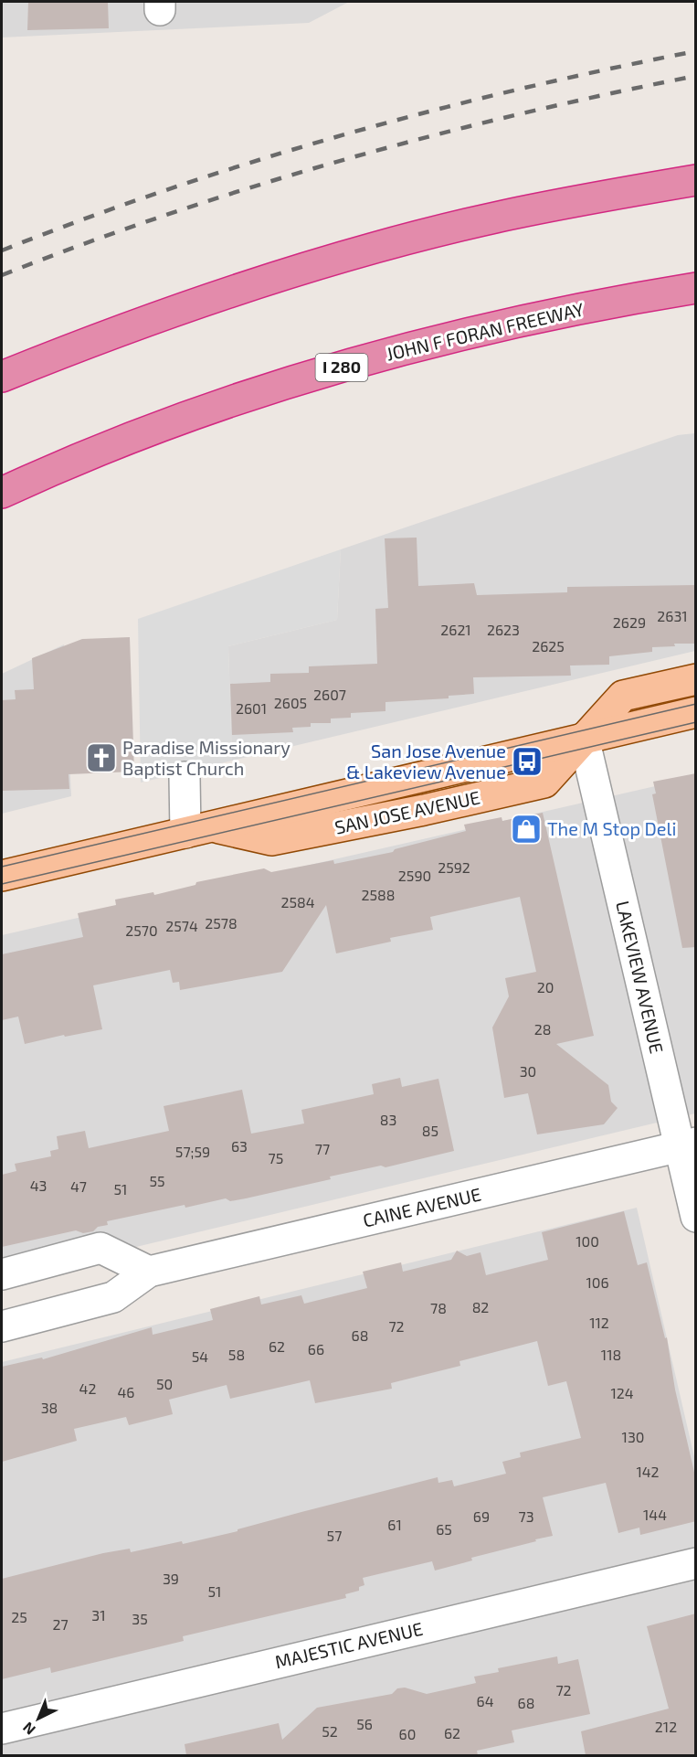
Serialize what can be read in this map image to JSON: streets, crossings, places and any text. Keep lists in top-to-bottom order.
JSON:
{
  "streets": {
    "highway": ["JOHN F FORAN FREEWAY", "I 280"],
    "main road": ["SAN JOSE AVENUE"],
    "street": ["LAKEVIEW AVENUE", "CAINE AVENUE", "MAJESTIC AVENUE"]
  },
  "crossings": [
    ["SAN JOSE AVENUE", "LAKEVIEW AVENUE"],
    ["LAKEVIEW AVENUE", "CAINE AVENUE"]
  ],
  "places": {
    "church": ["Paradise Missionary Baptist Church"],
    "bus stop": ["San Jose Avenue & Lakeview Avenue"],
    "shop": ["The M Stop Deli"]
  },
  "house_numbers": [
    "2631",
    "2629",
    "2621",
    "2623",
    "2625",
    "2607",
    "2605",
    "2601",
    "2592",
    "2590",
    "2588",
    "2584",
    "2578",
    "2574",
    "2570",
    "20",
    "28",
    "30",
    "83",
    "85",
    "63",
    "77",
    "57;59",
    "75",
    "55",
    "43",
    "47",
    "51",
    "100",
    "106",
    "82",
    "78",
    "112",
    "72",
    "68",
    "62",
    "66",
    "58",
    "118",
    "54",
    "50",
    "42",
    "46",
    "124",
    "38",
    "130",
    "142",
    "144",
    "69",
    "73",
    "61",
    "65",
    "57",
    "39",
    "51",
    "31",
    "25",
    "35",
    "27",
    "72",
    "64",
    "68",
    "56",
    "212",
    "52",
    "62",
    "60"
  ],
  "north": "bottom left"
}
